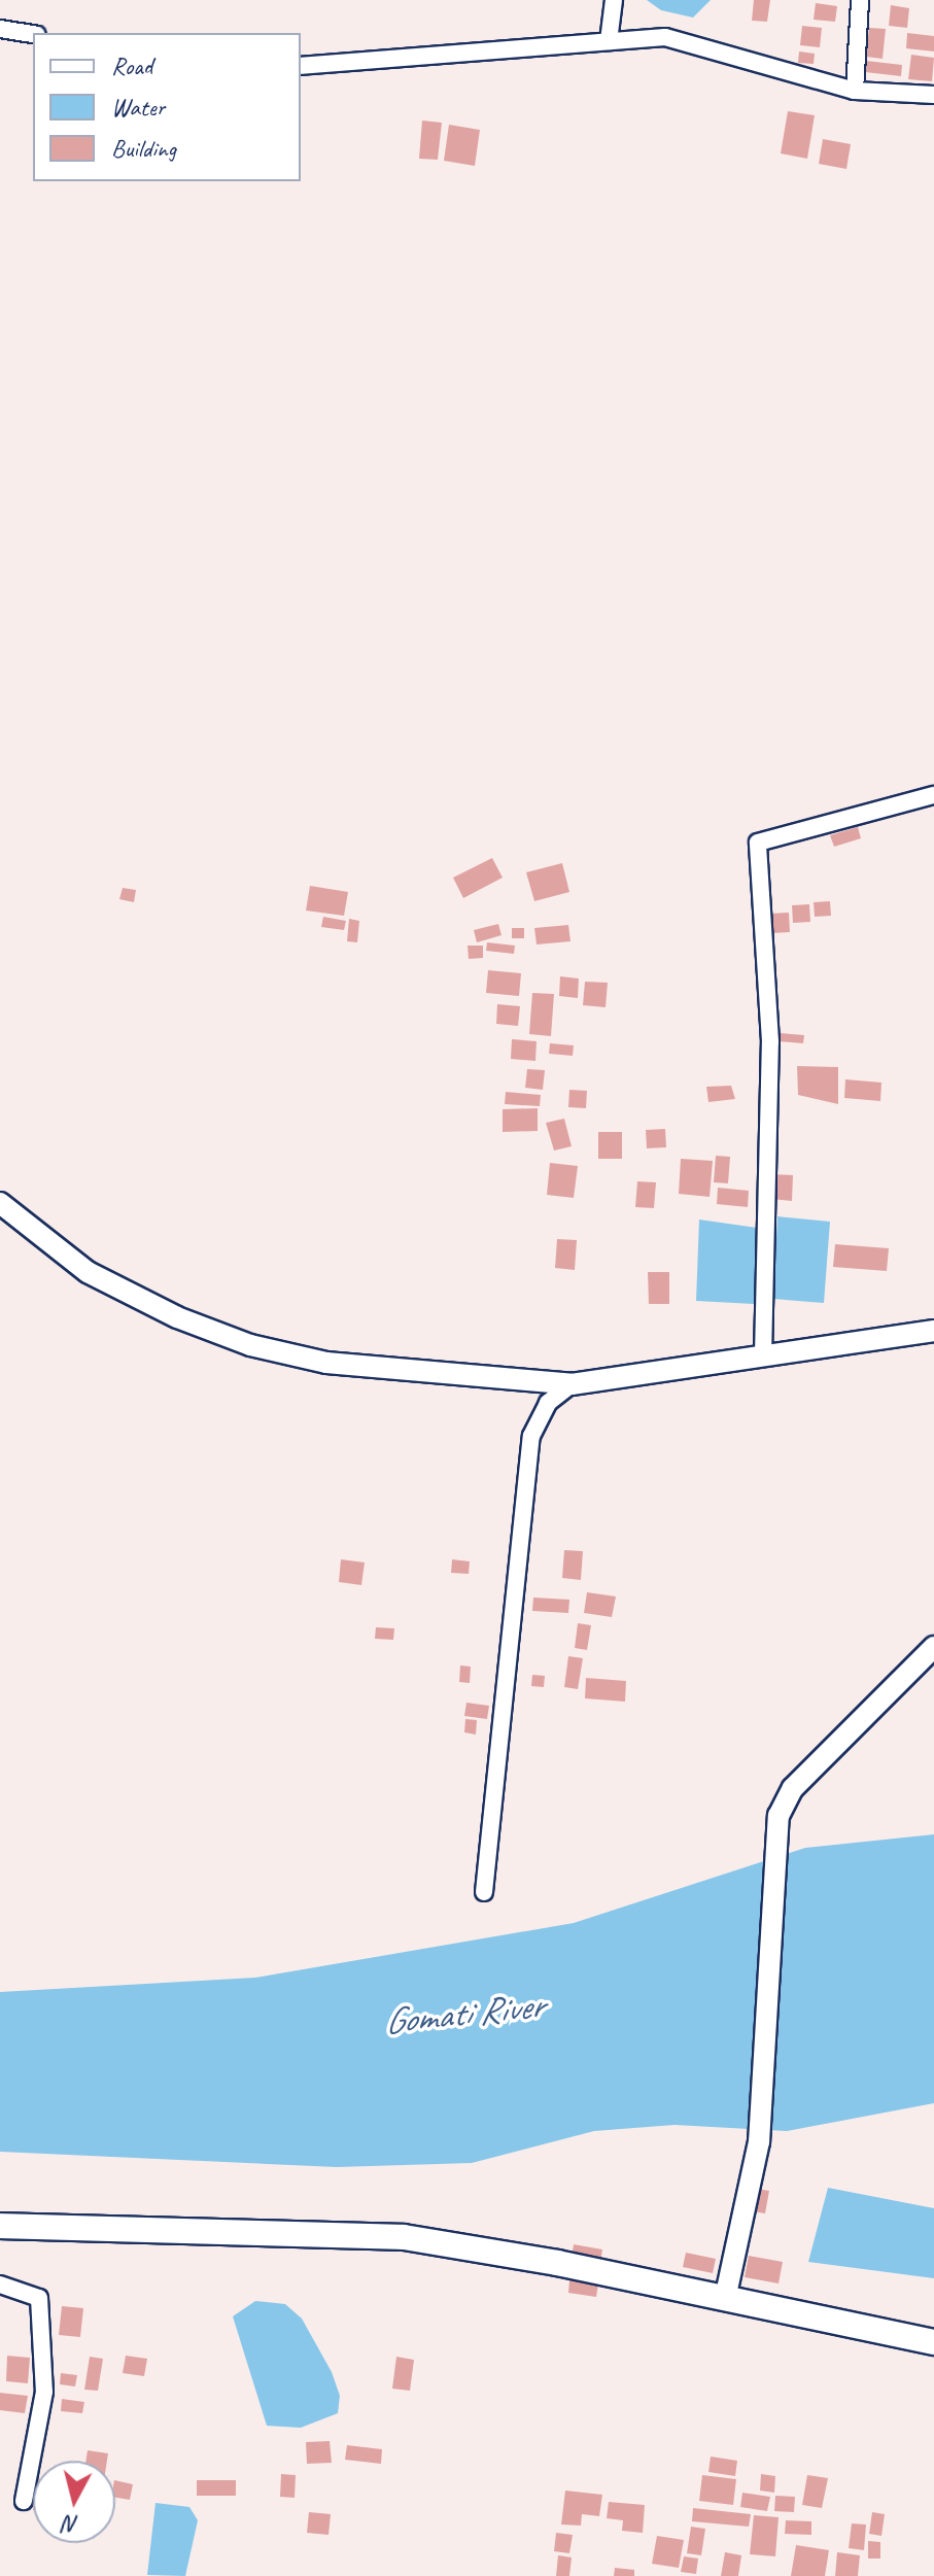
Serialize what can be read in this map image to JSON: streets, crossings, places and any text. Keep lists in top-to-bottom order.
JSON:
{
  "water": ["Gomati River"],
  "legend": ["Road", "Water", "Building"],
  "north": "bottom"
}
